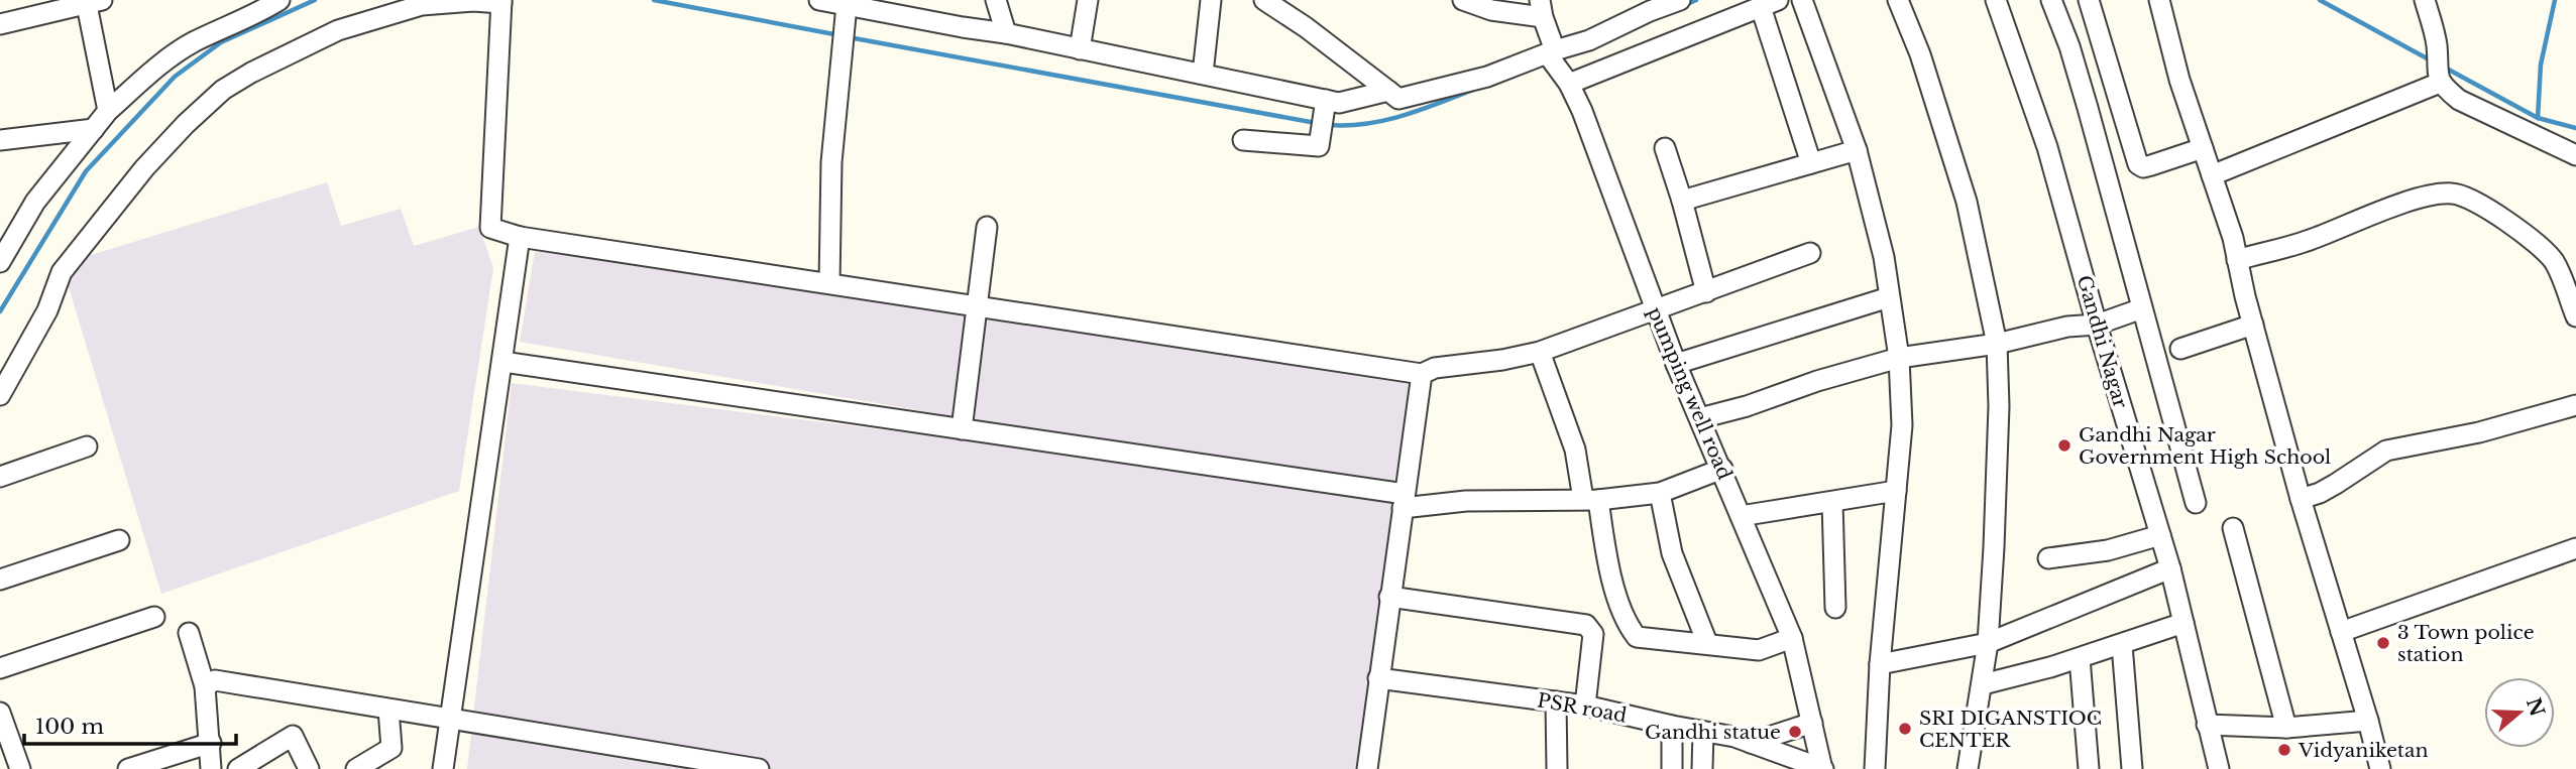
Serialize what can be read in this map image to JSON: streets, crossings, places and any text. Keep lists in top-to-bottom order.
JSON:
{
  "streets": {
    "street": ["Gandhi Nagar", "pumping well road", "PSR road"]
  },
  "crossings": [
    ["pumping well road", "PSR road"]
  ],
  "places": [
    "Gandhi Nagar Government High School",
    "3 Town police station",
    "SRI DIGANSTIOC CENTER",
    "Gandhi statue",
    "Vidyaniketan"
  ],
  "scale_bar": "100 m",
  "north": "right"
}
